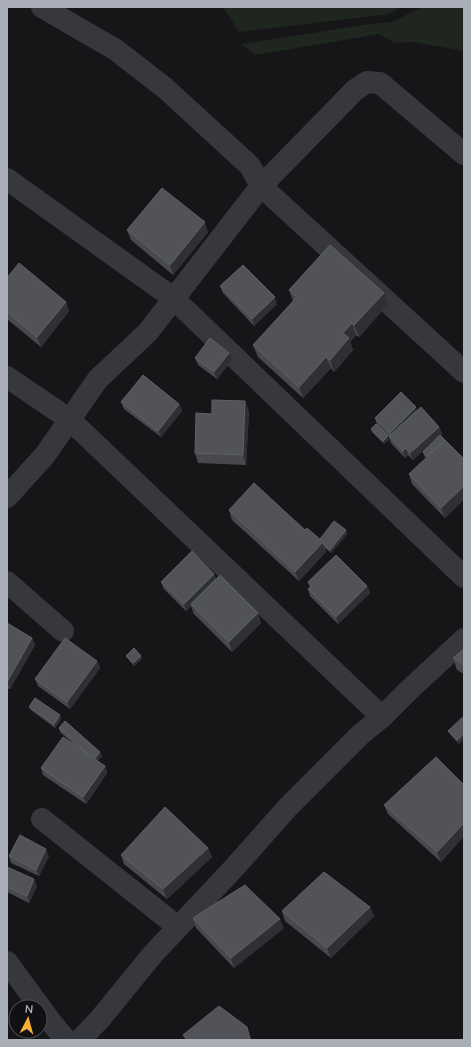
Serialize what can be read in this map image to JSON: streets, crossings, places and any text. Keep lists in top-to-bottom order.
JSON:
{
  "north": "top"
}
